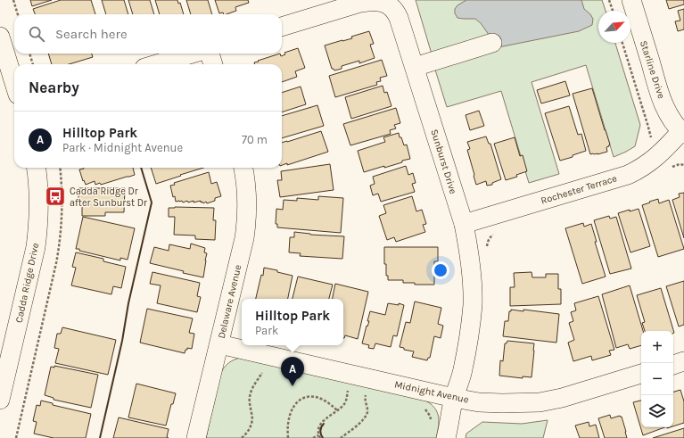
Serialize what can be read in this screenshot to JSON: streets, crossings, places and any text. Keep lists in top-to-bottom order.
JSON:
{
  "streets": {
    "street": [
      "Starline Drive",
      "Sunburst Drive",
      "Rochester Terrace",
      "Cadda Ridge Drive",
      "Delaware Avenue",
      "Midnight Avenue"
    ]
  },
  "crossings": [
    ["Starline Drive", "Rochester Terrace"],
    ["Sunburst Drive", "Rochester Terrace"],
    ["Sunburst Drive", "Midnight Avenue"],
    ["Delaware Avenue", "Midnight Avenue"]
  ],
  "places": {
    "bus stop": ["Cadda Ridge Dr after Sunburst Dr"]
  },
  "north": "top right",
  "page": {
    "search": "Search here",
    "heading": "Nearby",
    "list": [
      {
        "mark": "A",
        "name": "Hilltop Park",
        "note": "Park · Midnight Avenue",
        "value": "70 m"
      }
    ],
    "popup": ["Hilltop Park", "Park"],
    "map_buttons": ["+", "−"],
    "pins": "A"
  }
}
